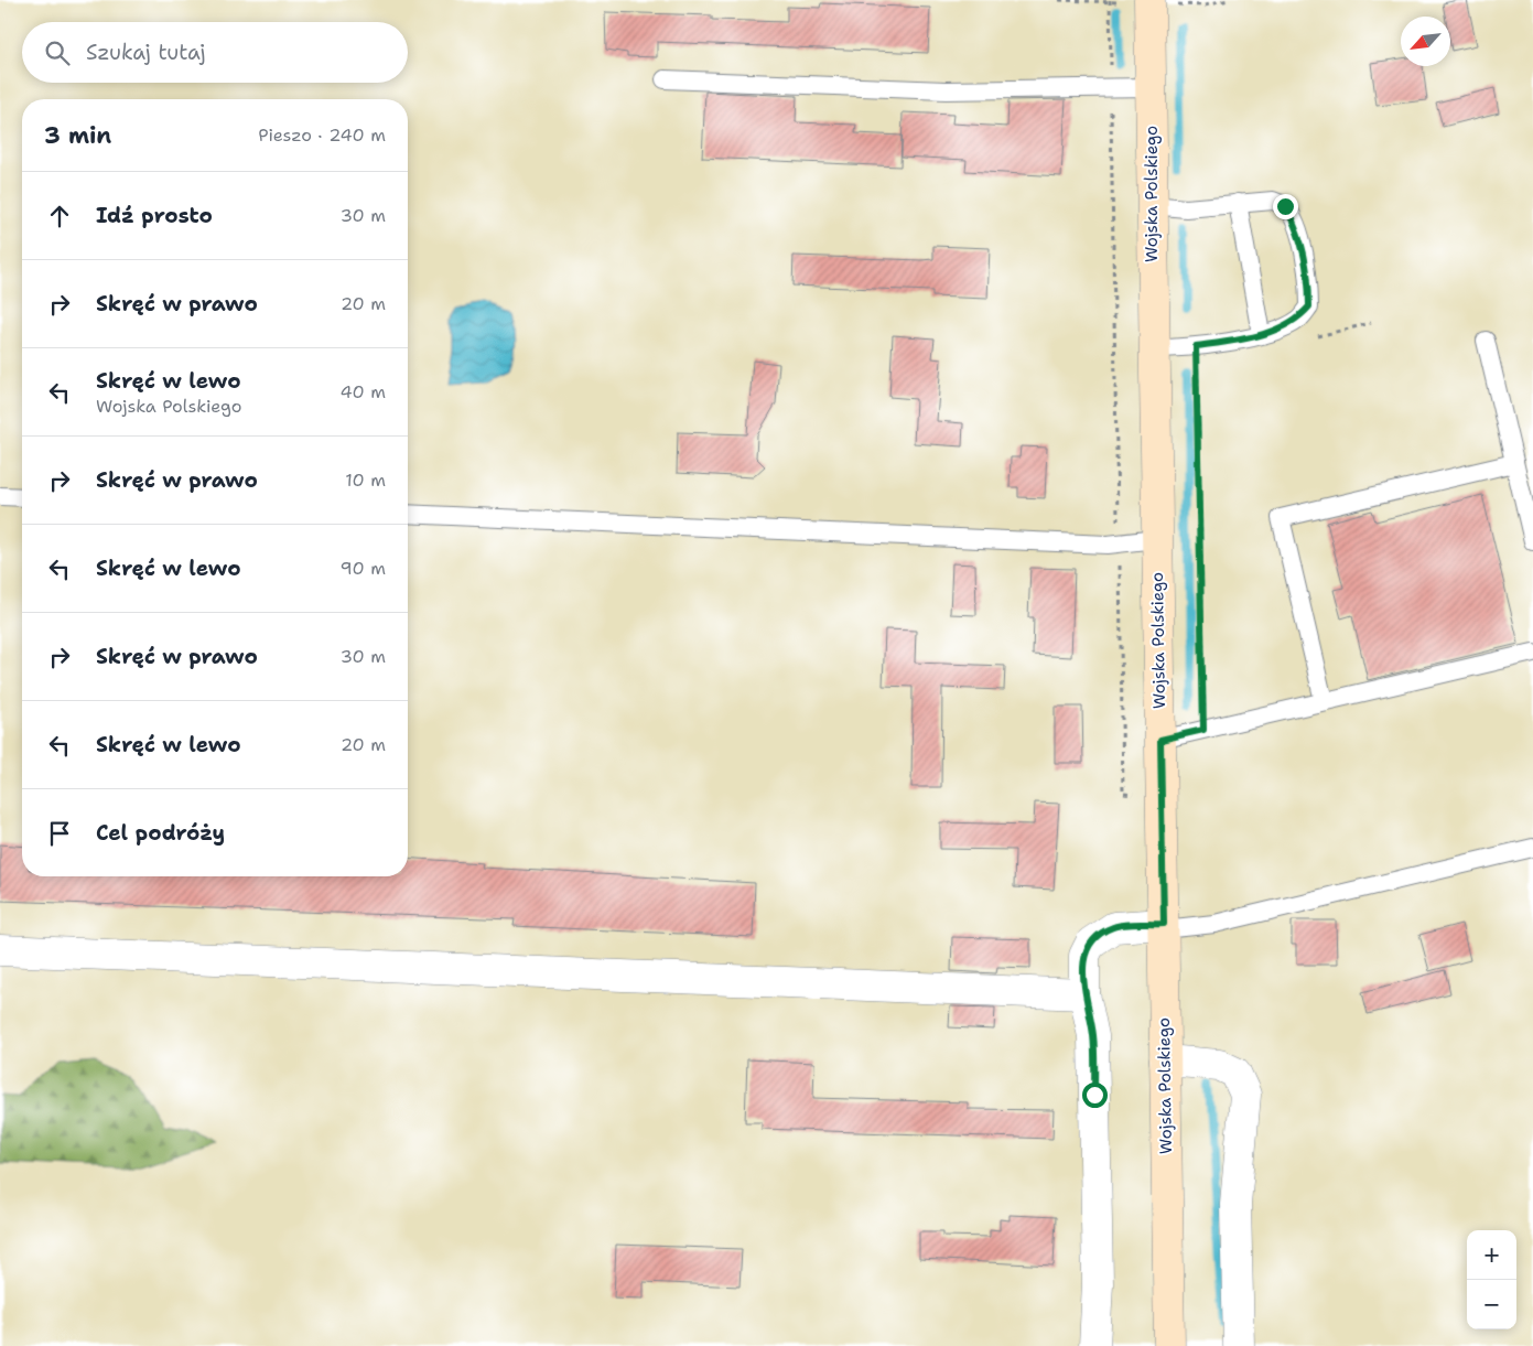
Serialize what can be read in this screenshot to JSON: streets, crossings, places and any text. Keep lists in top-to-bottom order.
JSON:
{
  "streets": {
    "main road": ["Wojska Polskiego"]
  },
  "north": "bottom left",
  "page": {
    "search": "Szukaj tutaj",
    "heading": ["3 min", "Pieszo · 240 m"],
    "list": [
      ["Idź prosto", "30 m"],
      ["Skręć w prawo", "20 m"],
      ["Skręć w lewo", "Wojska Polskiego", "40 m"],
      ["Skręć w prawo", "10 m"],
      ["Skręć w lewo", "90 m"],
      ["Skręć w prawo", "30 m"],
      ["Skręć w lewo", "20 m"],
      "Cel podróży"
    ],
    "map_buttons": ["+", "−"]
  }
}
